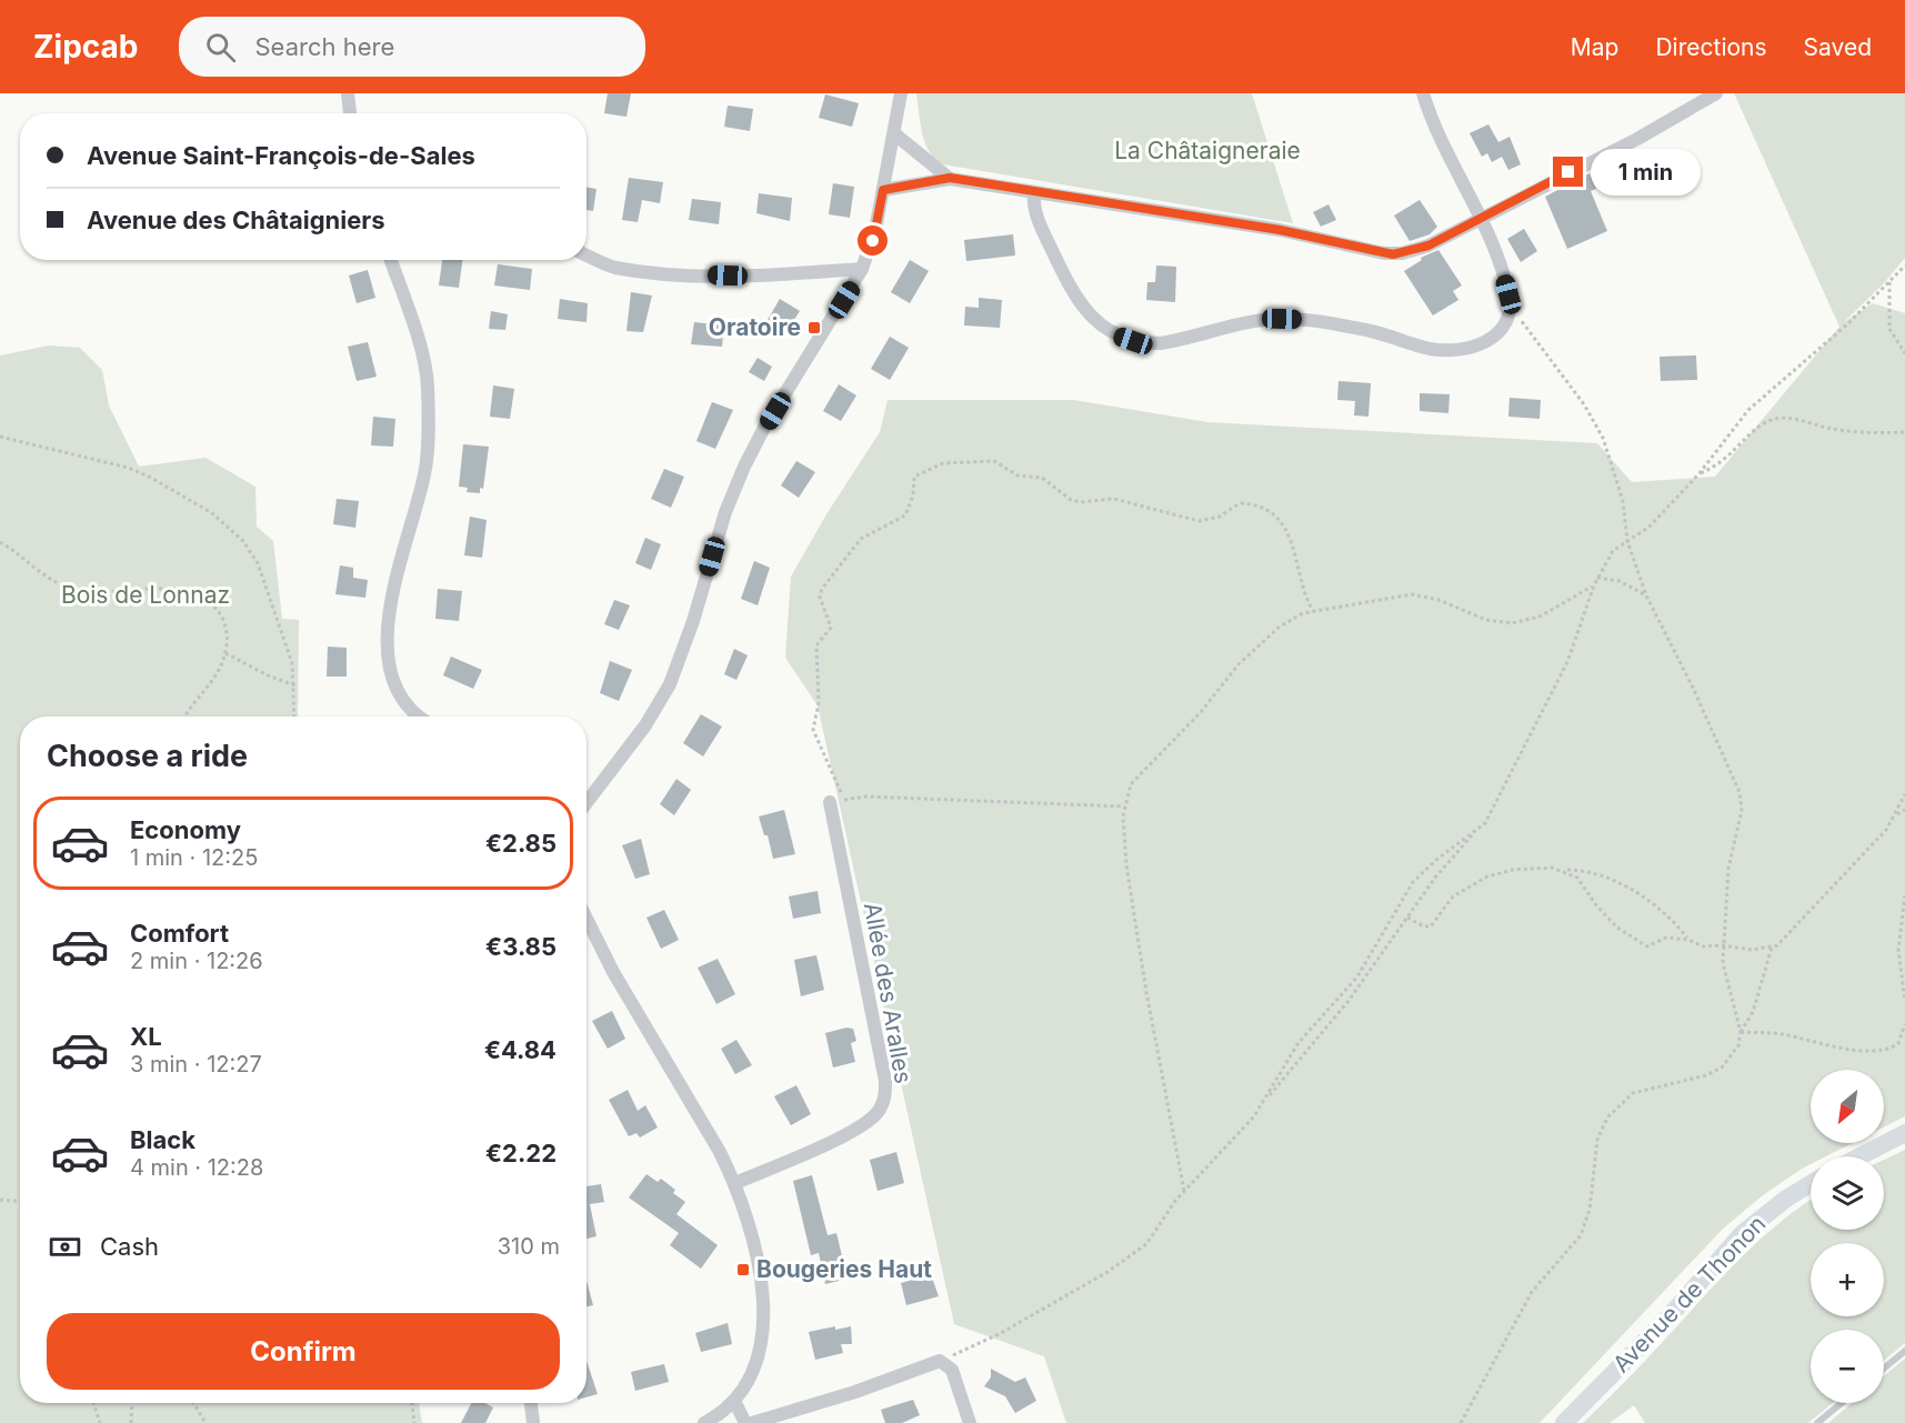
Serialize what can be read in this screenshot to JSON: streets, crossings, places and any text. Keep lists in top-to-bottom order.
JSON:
{
  "streets": {
    "main road": ["Avenue de Thonon"],
    "street": ["Allée des Aralles"]
  },
  "parks": ["La Châtaigneraie", "Bois de Lonnaz"],
  "places": {
    "transit": ["Oratoire", "Bougeries Haut"]
  },
  "north": "bottom left",
  "page": {
    "header": "Zipcab",
    "search": "Search here",
    "nav": ["Map", "Directions", "Saved"],
    "banner": ["Avenue Saint-François-de-Sales", "Avenue des Châtaigniers"],
    "bubble": "1 min",
    "heading": "Choose a ride",
    "list": [
      {
        "name": "Economy",
        "note": "1 min · 12:25",
        "value": "€2.85"
      },
      {
        "name": "Comfort",
        "note": "2 min · 12:26",
        "value": "€3.85"
      },
      {
        "name": "XL",
        "note": "3 min · 12:27",
        "value": "€4.84"
      },
      {
        "name": "Black",
        "note": "4 min · 12:28",
        "value": "€2.22"
      }
    ],
    "map_buttons": ["+", "−"],
    "pay": ["Cash", "310 m"],
    "buttons": "Confirm"
  }
}
